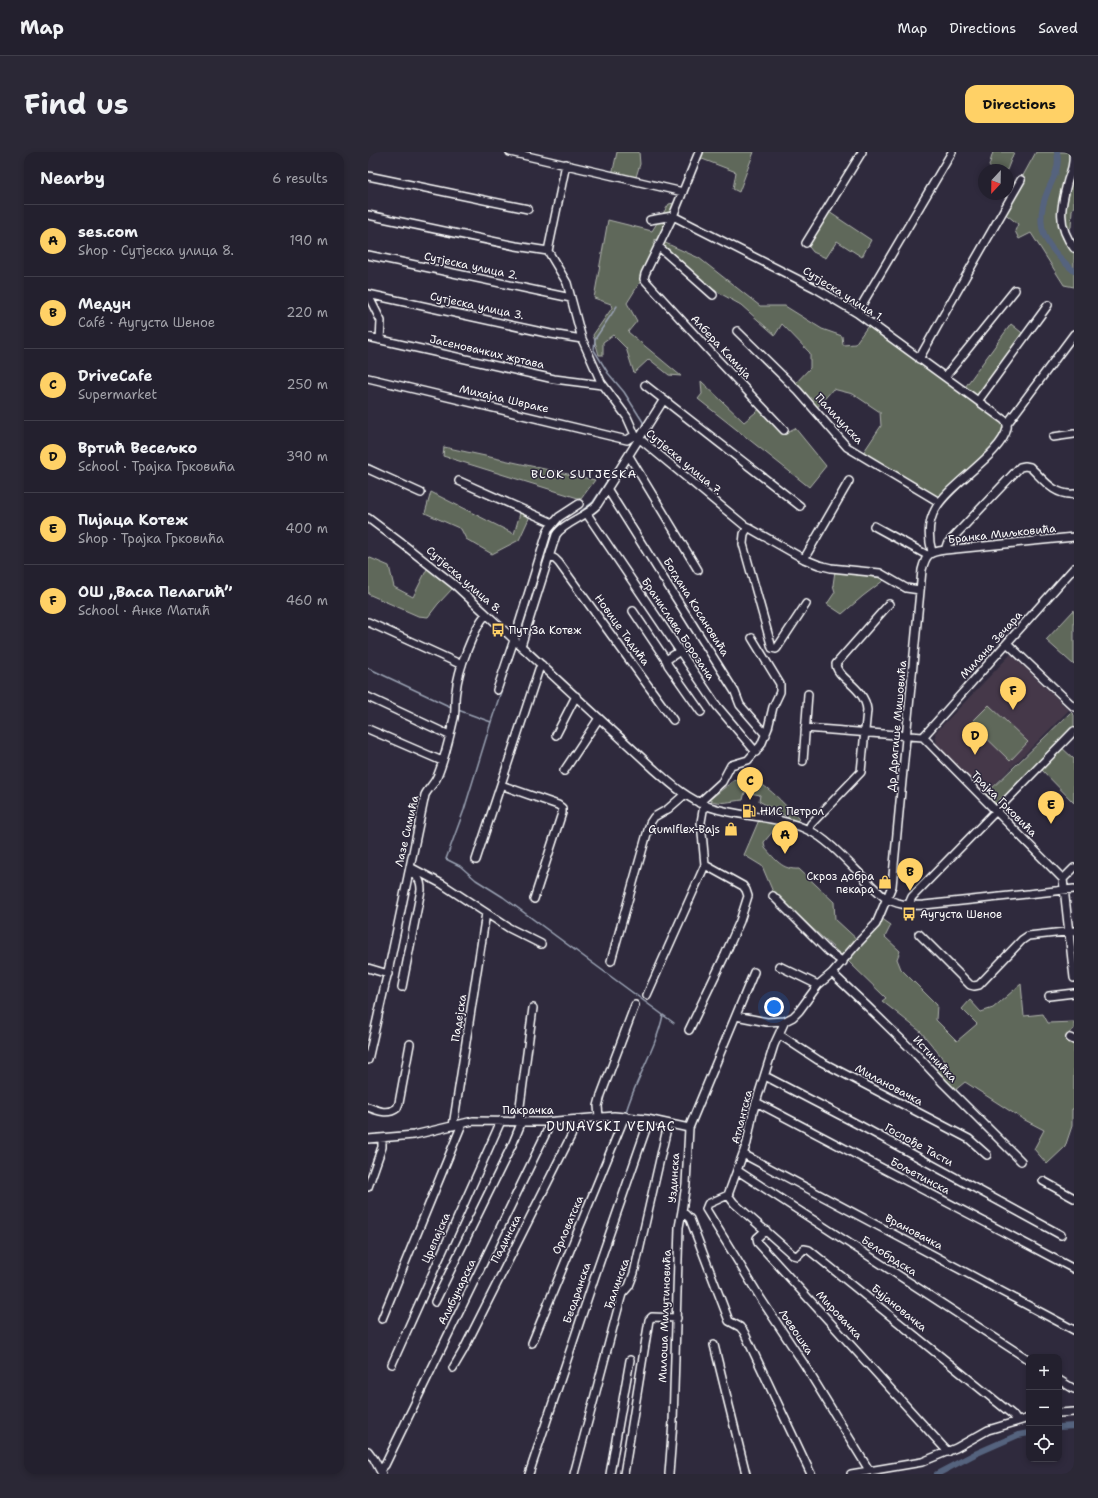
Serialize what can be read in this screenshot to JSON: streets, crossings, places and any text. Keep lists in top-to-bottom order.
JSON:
{
  "streets": {
    "street": [
      "Сутјеска улица 2.",
      "Сутјеска улица 1.",
      "Сутјеска улица 3.",
      "Албера Камија",
      "Јасеновачких жртава",
      "Михајла Швраке",
      "Палилулска",
      "Сутјеска улица 7.",
      "Бранка Миљковића",
      "Сутјеска улица 8.",
      "Богдана Косановића",
      "Бранислава Борозана",
      "Новице Тадића",
      "Милана Зечара",
      "Др Драгише Мишовића",
      "Трајка Грковића",
      "Лазе Симића",
      "Падејска",
      "Истинићка",
      "Милановачка",
      "Пакрачка",
      "Атлантска",
      "Госпође Тасти",
      "Бољетинска",
      "Уздинска",
      "Орловатска",
      "Врановачка",
      "Црепајска",
      "Падинска",
      "Белобрдска",
      "Ђалинска",
      "Алибунарска",
      "Беодранска",
      "Бујановачка",
      "Мировачка",
      "Милоша Милутиновића",
      "Љевошка"
    ]
  },
  "crossings": [
    ["Сутјеска улица 2.", "Сутјеска улица 7."],
    ["Сутјеска улица 3.", "Сутјеска улица 7."],
    ["Јасеновачких жртава", "Сутјеска улица 7."],
    ["Михајла Швраке", "Сутјеска улица 7."],
    ["Сутјеска улица 7.", "Др Драгише Мишовића"],
    ["Бранка Миљковића", "Др Драгише Мишовића"],
    ["Сутјеска улица 8.", "Др Драгише Мишовића"],
    ["Сутјеска улица 8.", "Лазе Симића"],
    ["Милана Зечара", "Трајка Грковића"],
    ["Падејска", "Пакрачка"],
    ["Милановачка", "Атлантска"],
    ["Пакрачка", "Уздинска"],
    ["Пакрачка", "Орловатска"],
    ["Пакрачка", "Црепајска"],
    ["Пакрачка", "Падинска"],
    ["Пакрачка", "Ђалинска"],
    ["Пакрачка", "Алибунарска"],
    ["Пакрачка", "Беодранска"],
    ["Атлантска", "Госпође Тасти"],
    ["Атлантска", "Бољетинска"],
    ["Атлантска", "Врановачка"],
    ["Атлантска", "Белобрдска"],
    ["Атлантска", "Љевошка"],
    ["Уздинска", "Милоша Милутиновића"],
    ["Бујановачка", "Мировачка"]
  ],
  "districts": ["BLOK SUTJESKA", "DUNAVSKI VENAC"],
  "places": {
    "bus stop": ["Пут За Котеж", "Аугуста Шеное"],
    "fuel station": ["НИС Петрол"],
    "shop": ["Gumiflex-Bajs", "Скроз добра пекара"]
  },
  "north": "bottom",
  "page": {
    "header": "Map",
    "nav": ["Map", "Directions", "Saved"],
    "title": "Find us",
    "buttons": "Directions",
    "heading": ["Nearby", "6 results"],
    "list": [
      {
        "mark": "A",
        "name": "ses.com",
        "note": "Shop · Сутјеска улица 8.",
        "value": "190 m"
      },
      {
        "mark": "B",
        "name": "Медун",
        "note": "Café · Аугуста Шеное",
        "value": "220 m"
      },
      {
        "mark": "C",
        "name": "DriveCafe",
        "note": "Supermarket",
        "value": "250 m"
      },
      {
        "mark": "D",
        "name": "Вртић Весељко",
        "note": "School · Трајка Грковића",
        "value": "390 m"
      },
      {
        "mark": "E",
        "name": "Пијаца Котеж",
        "note": "Shop · Трајка Грковића",
        "value": "400 m"
      },
      {
        "mark": "F",
        "name": "ОШ „Васа Пелагић”",
        "note": "School · Анке Матић",
        "value": "460 m"
      }
    ],
    "pins": [
      "F",
      "D",
      "C",
      "E",
      "A",
      "B"
    ],
    "map_buttons": ["+", "−"]
  }
}
